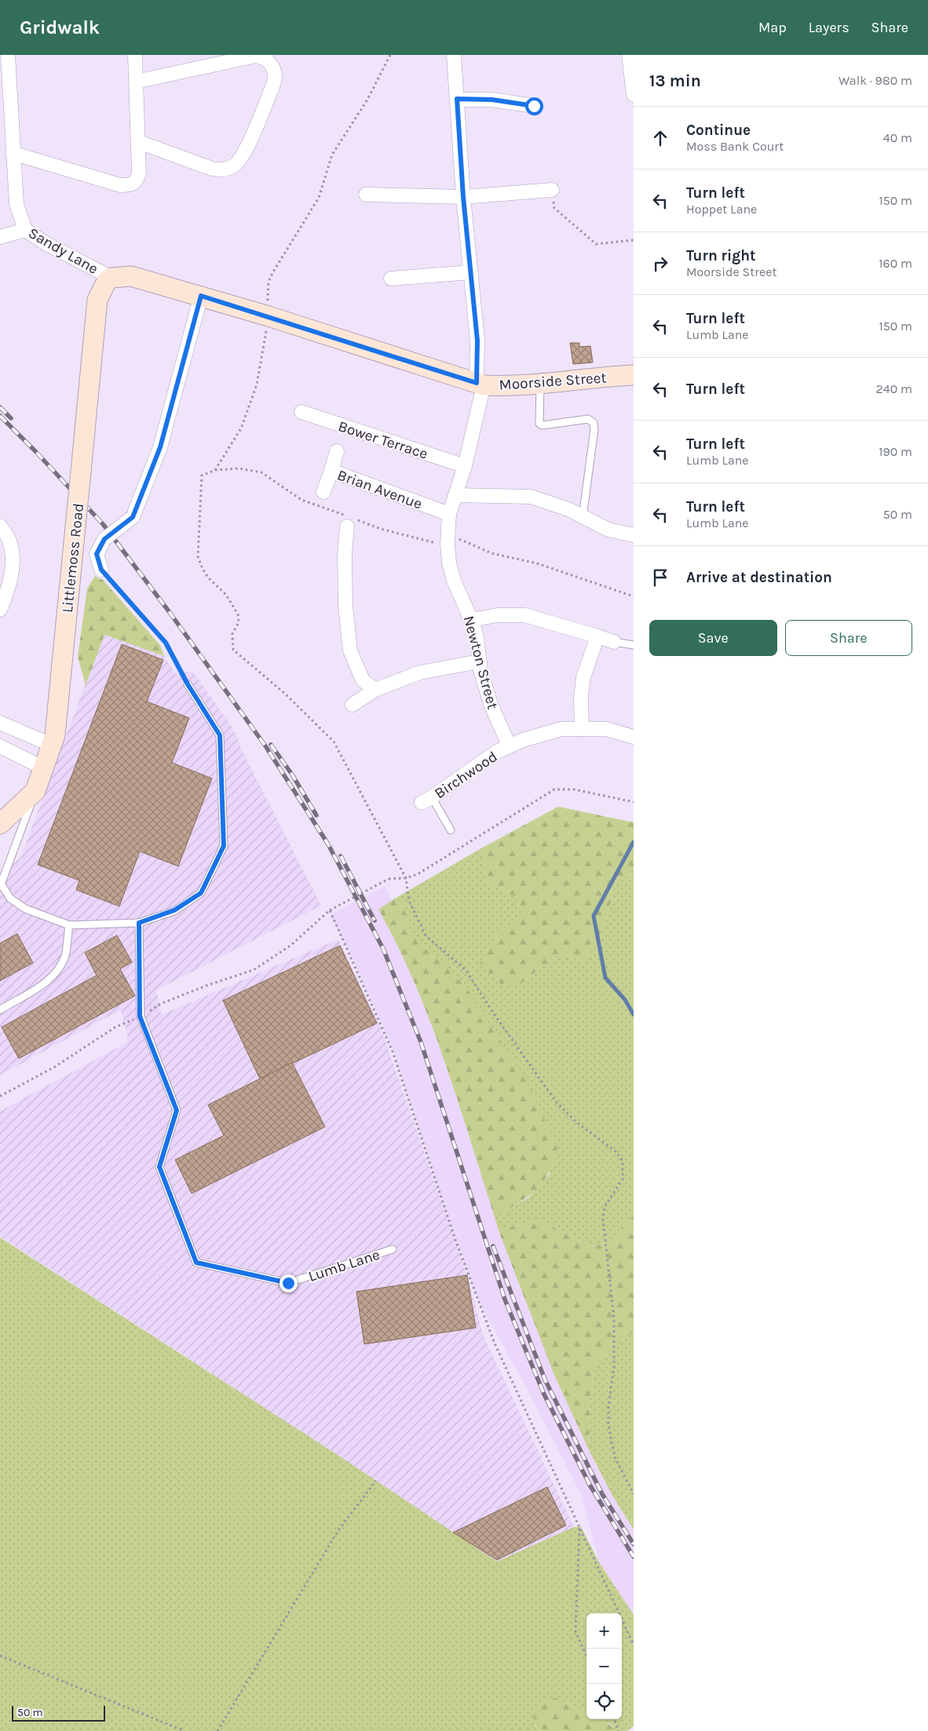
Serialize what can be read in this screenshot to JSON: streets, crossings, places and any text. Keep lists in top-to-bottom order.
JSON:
{
  "streets": {
    "street": [
      "Sandy Lane",
      "Moorside Street",
      "Bower Terrace",
      "Brian Avenue",
      "Littlemoss Road",
      "Newton Street",
      "Birchwood"
    ],
    "lane": ["Lumb Lane"]
  },
  "crossings": [
    ["Sandy Lane", "Moorside Street"],
    ["Sandy Lane", "Littlemoss Road"],
    ["Moorside Street", "Littlemoss Road"],
    ["Moorside Street", "Newton Street"],
    ["Bower Terrace", "Newton Street"],
    ["Brian Avenue", "Newton Street"],
    ["Newton Street", "Birchwood"]
  ],
  "scale_bar": "50 m",
  "page": {
    "header": "Gridwalk",
    "nav": ["Map", "Layers", "Share"],
    "heading": ["13 min", "Walk · 980 m"],
    "list": [
      ["Continue", "Moss Bank Court", "40 m"],
      ["Turn left", "Hoppet Lane", "150 m"],
      ["Turn right", "Moorside Street", "160 m"],
      ["Turn left", "Lumb Lane", "150 m"],
      ["Turn left", "240 m"],
      ["Turn left", "Lumb Lane", "190 m"],
      ["Turn left", "Lumb Lane", "50 m"],
      "Arrive at destination"
    ],
    "buttons": ["Save", "Share"],
    "map_buttons": ["+", "−"],
    "scale": "50 m"
  }
}
